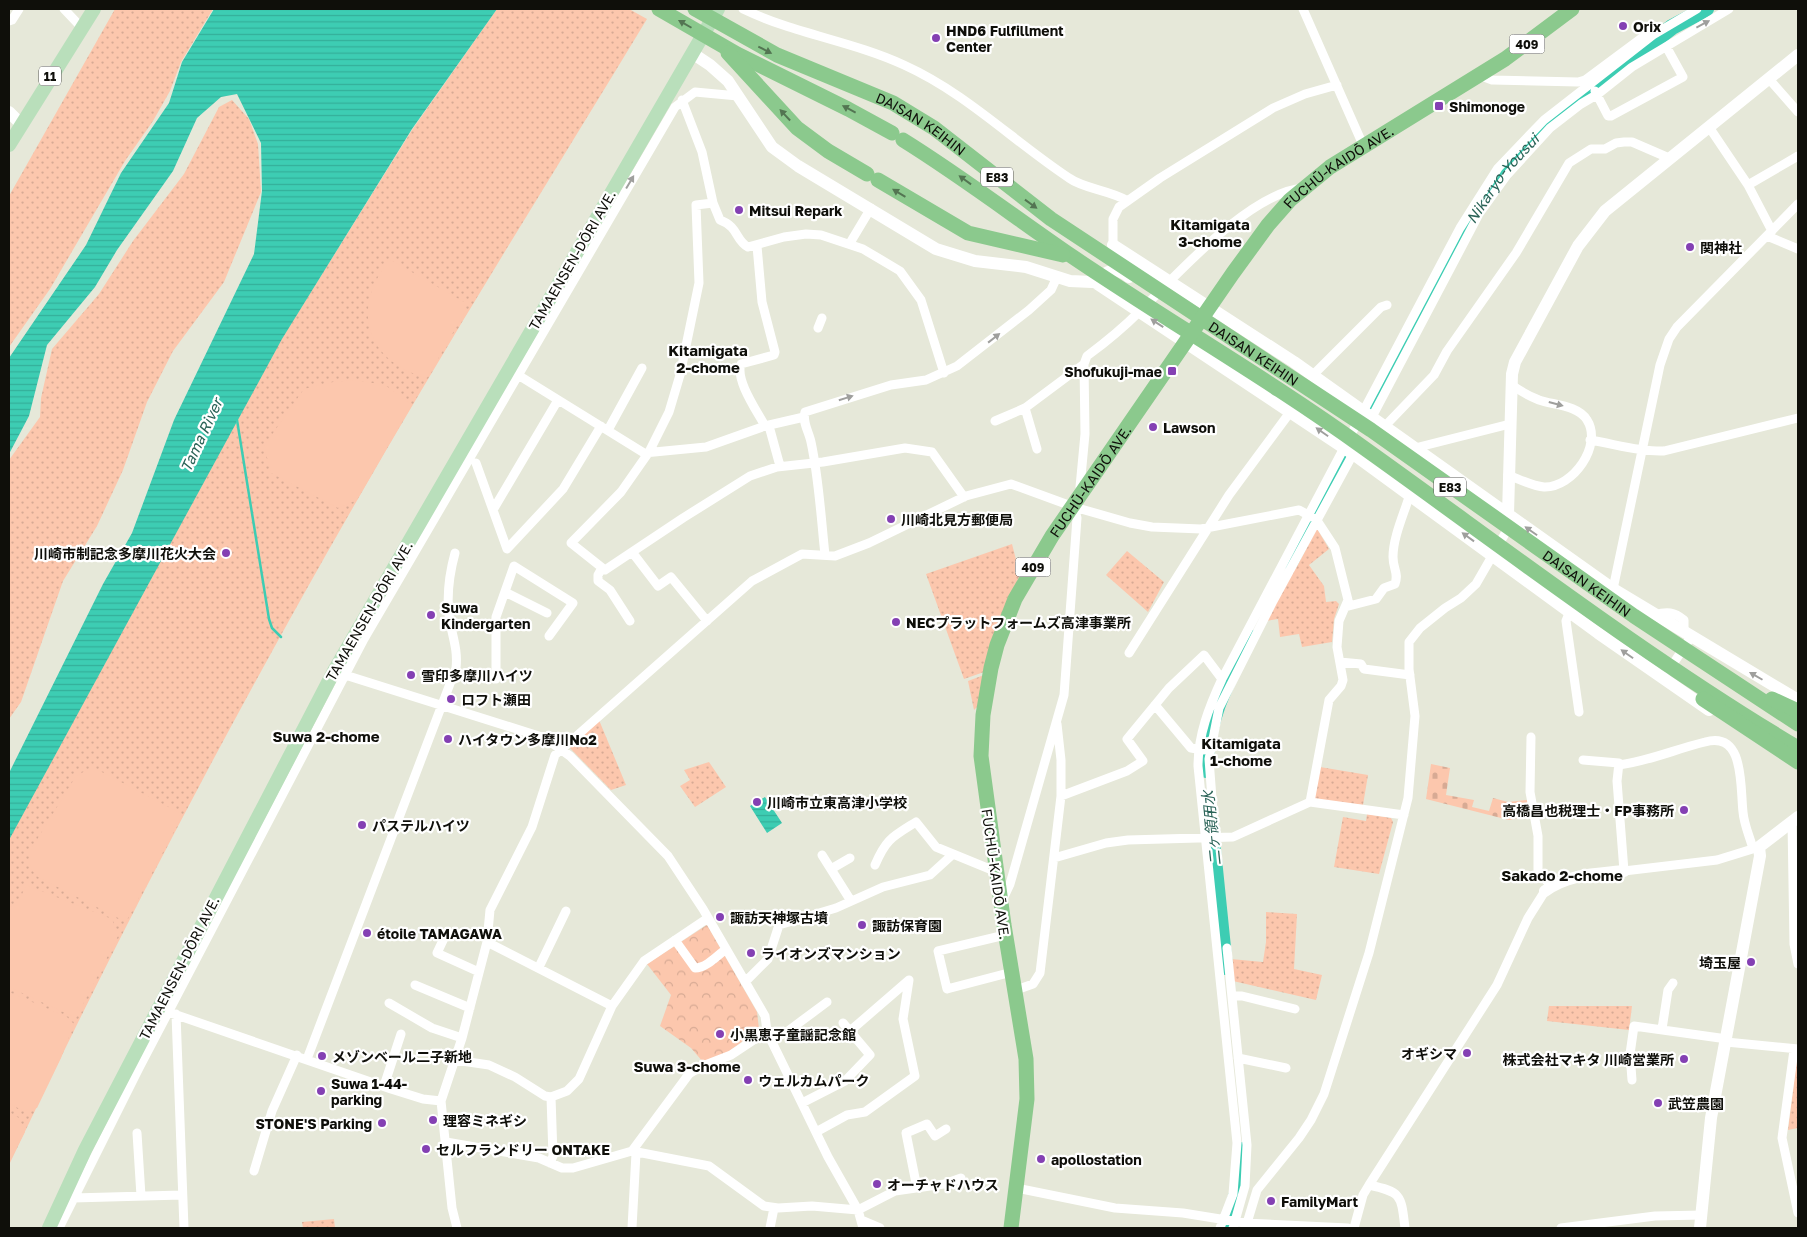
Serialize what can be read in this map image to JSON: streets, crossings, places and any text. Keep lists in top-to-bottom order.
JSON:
{
  "streets": {
    "highway": [
      "409",
      "DAISAN KEIHIN",
      "FUCHŪ-KAIDŌ AVE.",
      "E83"
    ],
    "main road": ["11", "TAMAENSEN-DŌRI AVE."]
  },
  "districts": [
    "Kitamigata 3-chome",
    "Kitamigata 2-chome",
    "Suwa 2-chome",
    "Kitamigata 1-chome",
    "Sakado 2-chome",
    "Suwa 3-chome"
  ],
  "water": ["Nikaryo-Yousui", "Tama River", "二ヶ領用水"],
  "places": {
    "other": [
      "Orix",
      "HND6 Fulfillment Center",
      "Mitsui Repark",
      "関神社",
      "Lawson",
      "川崎北見方郵便局",
      "川崎市制記念多摩川花火大会",
      "Suwa Kindergarten",
      "NECプラットフォームズ高津事業所",
      "雪印多摩川ハイツ",
      "ロフト瀬田",
      "ハイタウン多摩川No2",
      "川崎市立東高津小学校",
      "高橋昌也税理士・FP事務所",
      "パステルハイツ",
      "諏訪天神塚古墳",
      "諏訪保育園",
      "étoile TAMAGAWA",
      "ライオンズマンション",
      "埼玉屋",
      "小黒恵子童謡記念館",
      "オギシマ",
      "メゾンベール二子新地",
      "株式会社マキタ 川崎営業所",
      "ウェルカムパーク",
      "Suwa 1-44- parking",
      "武笠農園",
      "理容ミネギシ",
      "STONE'S Parking",
      "セルフランドリー ONTAKE",
      "apollostation",
      "オーチャドハウス",
      "FamilyMart"
    ],
    "transit": ["Shimonoge", "Shofukuji-mae"]
  }
}
